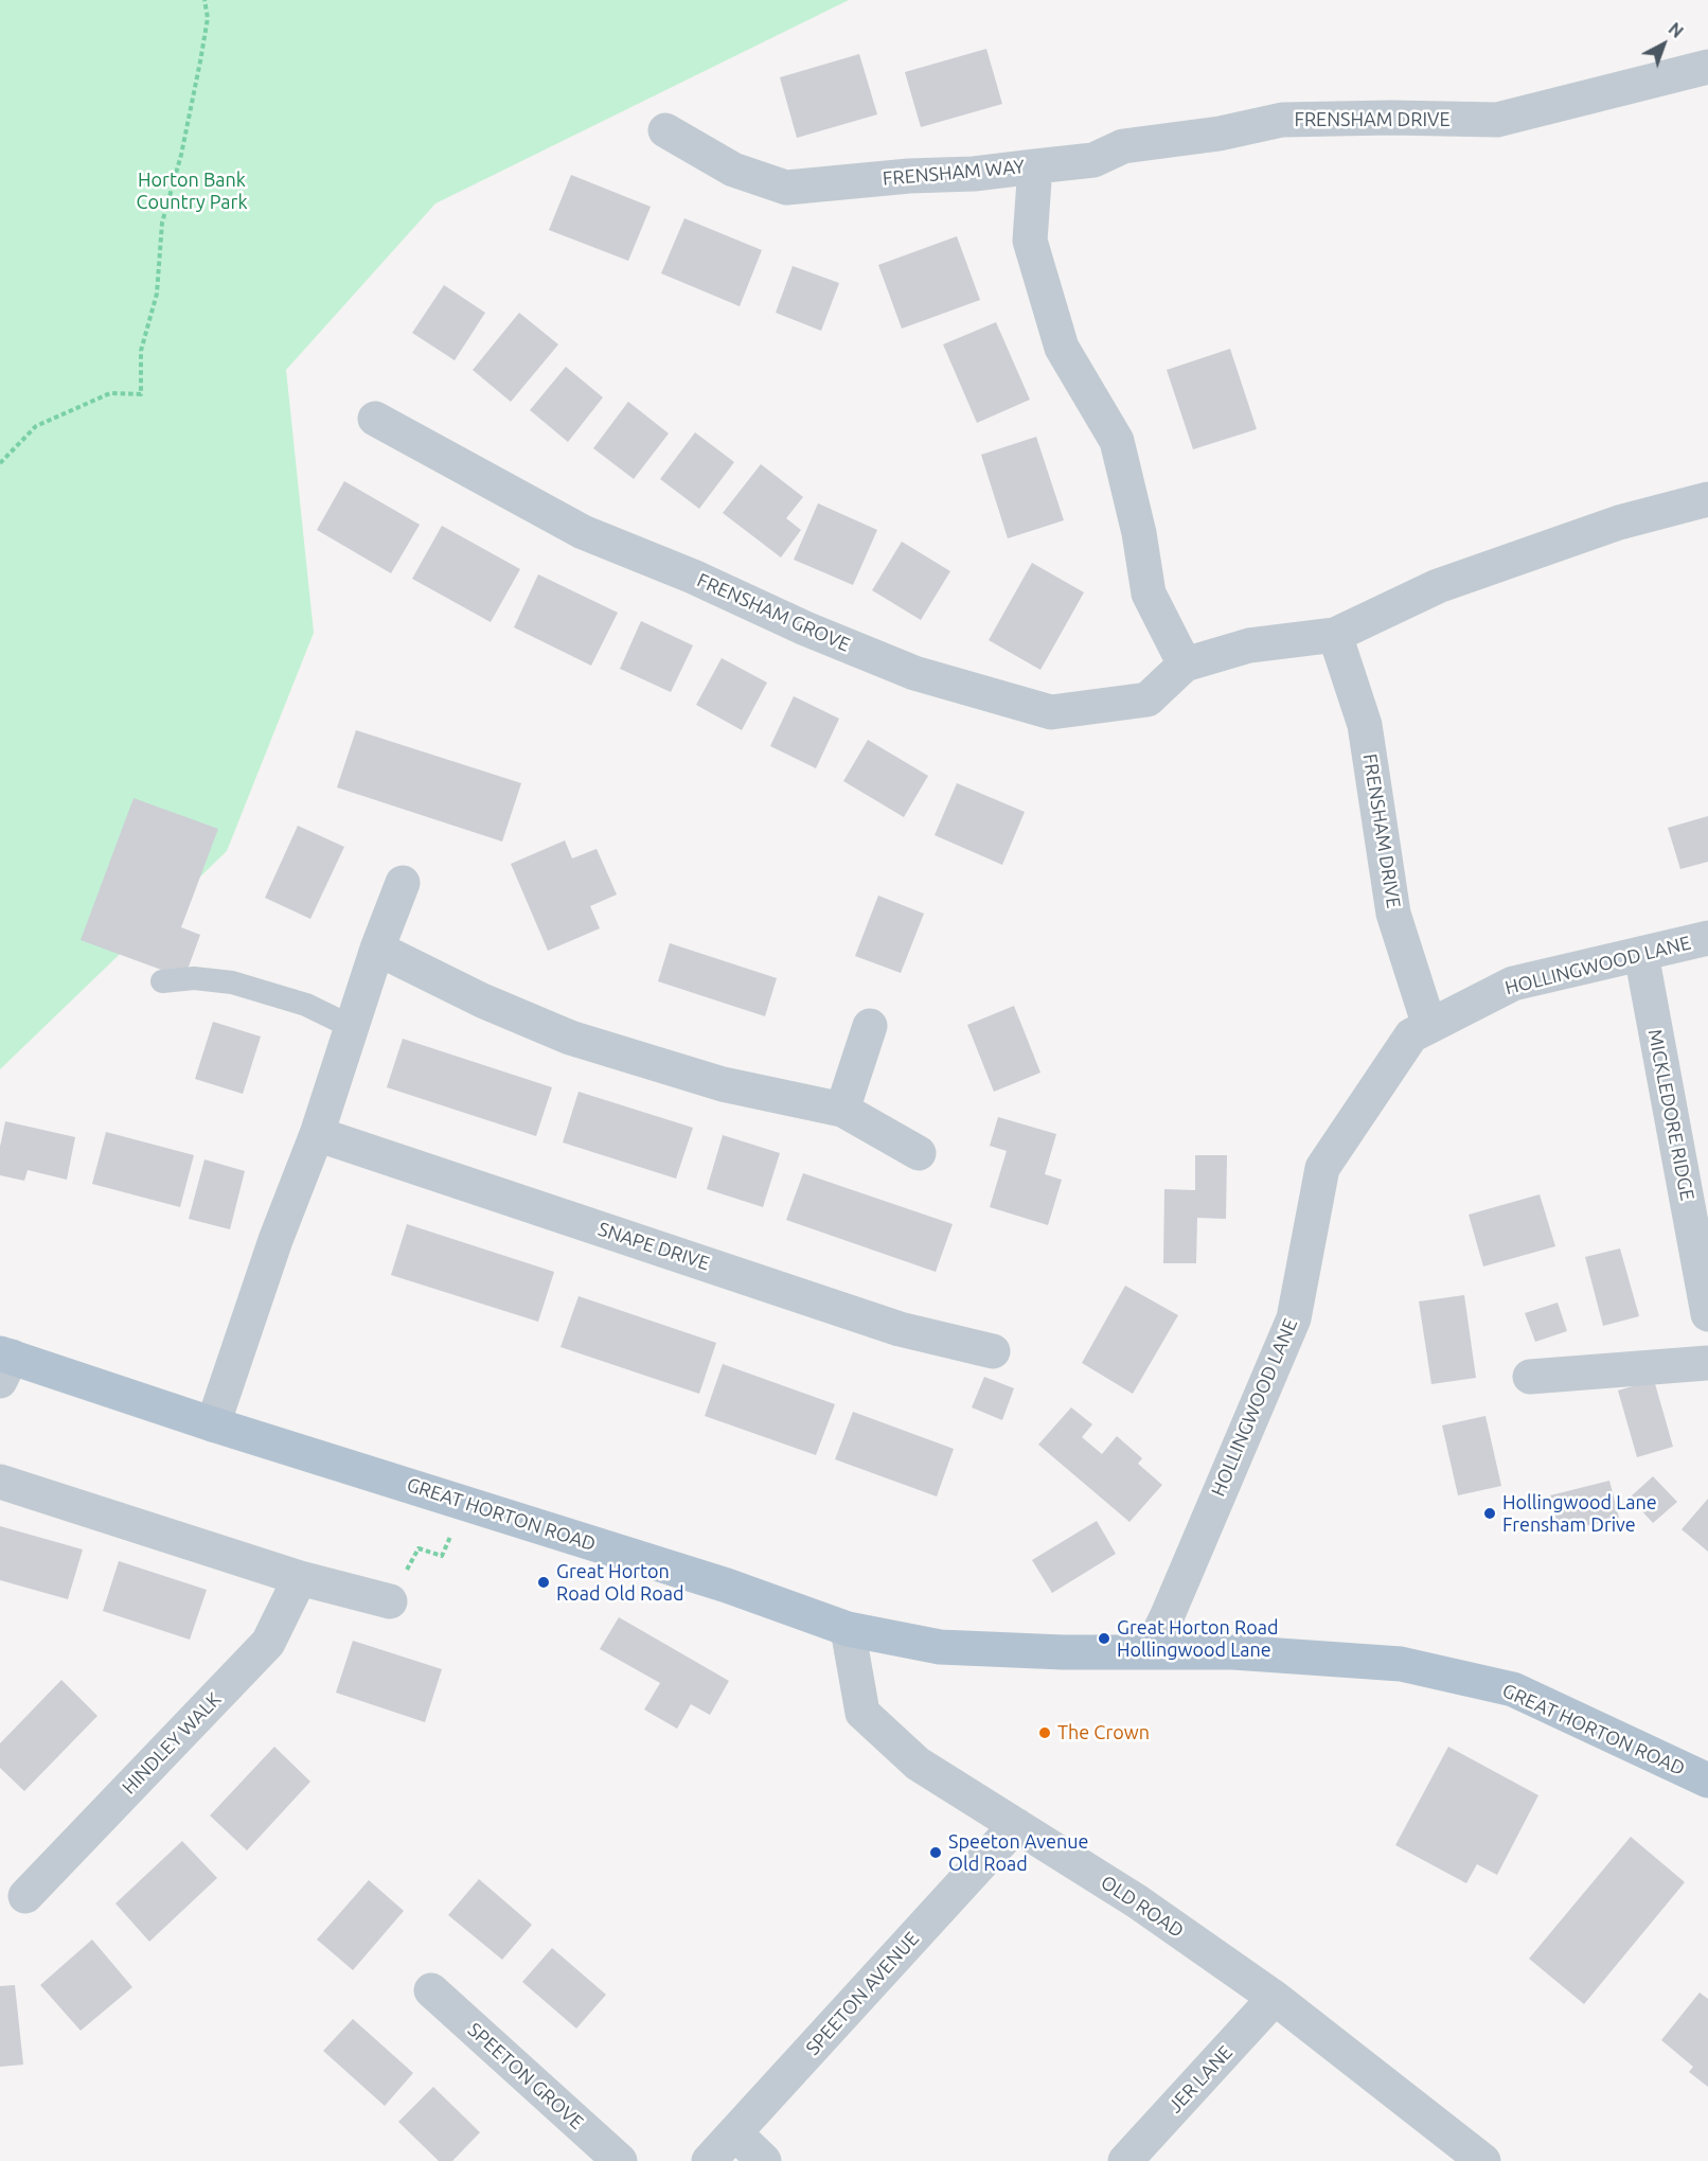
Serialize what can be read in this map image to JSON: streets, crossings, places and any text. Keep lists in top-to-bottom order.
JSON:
{
  "streets": {
    "main road": ["GREAT HORTON ROAD"],
    "street": [
      "FRENSHAM DRIVE",
      "FRENSHAM WAY",
      "FRENSHAM GROVE",
      "HOLLINGWOOD LANE",
      "MICKLEDORE RIDGE",
      "SNAPE DRIVE",
      "HINDLEY WALK",
      "OLD ROAD",
      "SPEETON AVENUE",
      "SPEETON GROVE",
      "JER LANE"
    ]
  },
  "crossings": [
    ["FRENSHAM DRIVE", "FRENSHAM WAY"],
    ["FRENSHAM DRIVE", "FRENSHAM GROVE"],
    ["FRENSHAM DRIVE", "HOLLINGWOOD LANE"],
    ["FRENSHAM WAY", "FRENSHAM GROVE"],
    ["HOLLINGWOOD LANE", "MICKLEDORE RIDGE"],
    ["HOLLINGWOOD LANE", "GREAT HORTON ROAD"],
    ["GREAT HORTON ROAD", "OLD ROAD"],
    ["OLD ROAD", "SPEETON AVENUE"],
    ["OLD ROAD", "JER LANE"]
  ],
  "parks": ["Horton Bank Country Park"],
  "places": [
    "Hollingwood Lane Frensham Drive",
    "Great Horton Road Old Road",
    "Great Horton Road Hollingwood Lane",
    "The Crown",
    "Speeton Avenue Old Road"
  ],
  "north": "top right"
}
